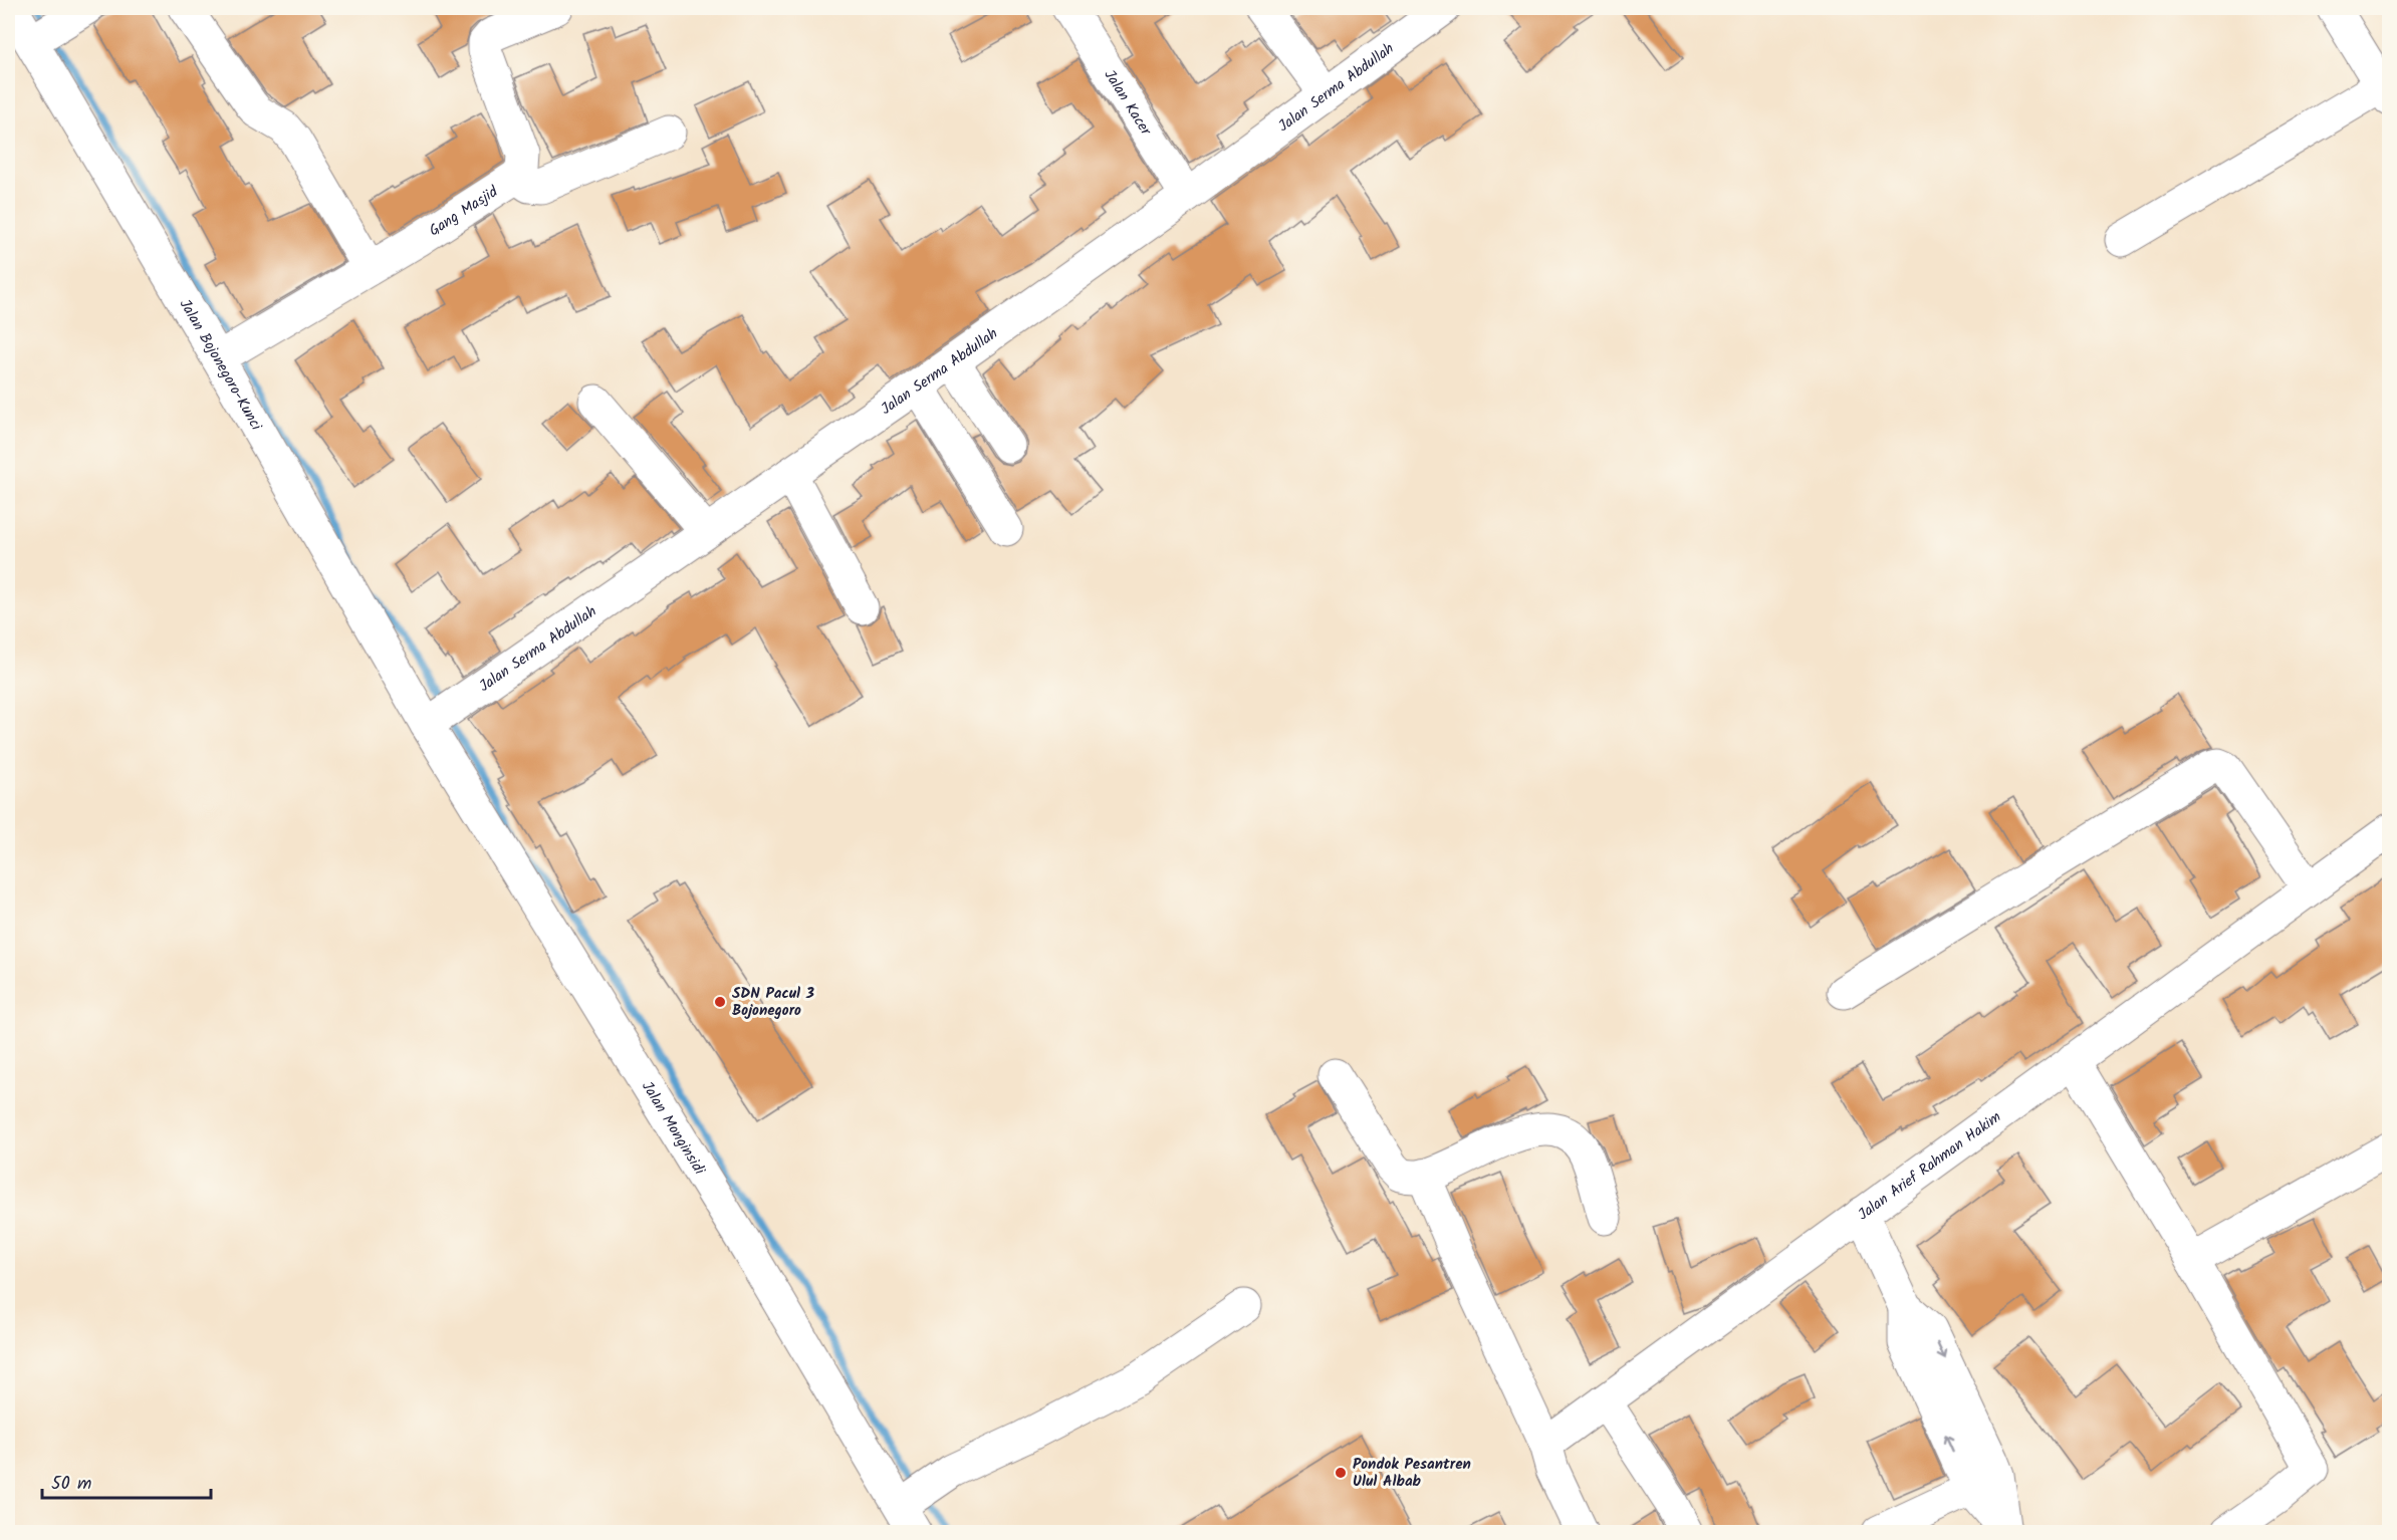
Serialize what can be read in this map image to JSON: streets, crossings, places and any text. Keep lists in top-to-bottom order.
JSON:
{
  "streets": {
    "street": [
      "Jalan Serma Abdullah",
      "Jalan Kacer",
      "Gang Masjid",
      "Jalan Bojonegoro-Kunci",
      "Jalan Monginsidi",
      "Jalan Arief Rahman Hakim"
    ]
  },
  "crossings": [
    ["Jalan Serma Abdullah", "Jalan Kacer"],
    ["Jalan Serma Abdullah", "Jalan Bojonegoro-Kunci"],
    ["Jalan Serma Abdullah", "Jalan Monginsidi"],
    ["Gang Masjid", "Jalan Bojonegoro-Kunci"],
    ["Jalan Bojonegoro-Kunci", "Jalan Monginsidi"]
  ],
  "places": ["SDN Pacul 3 Bojonegoro", "Pondok Pesantren Ulul Albab"],
  "scale_bar": "50 m"
}
